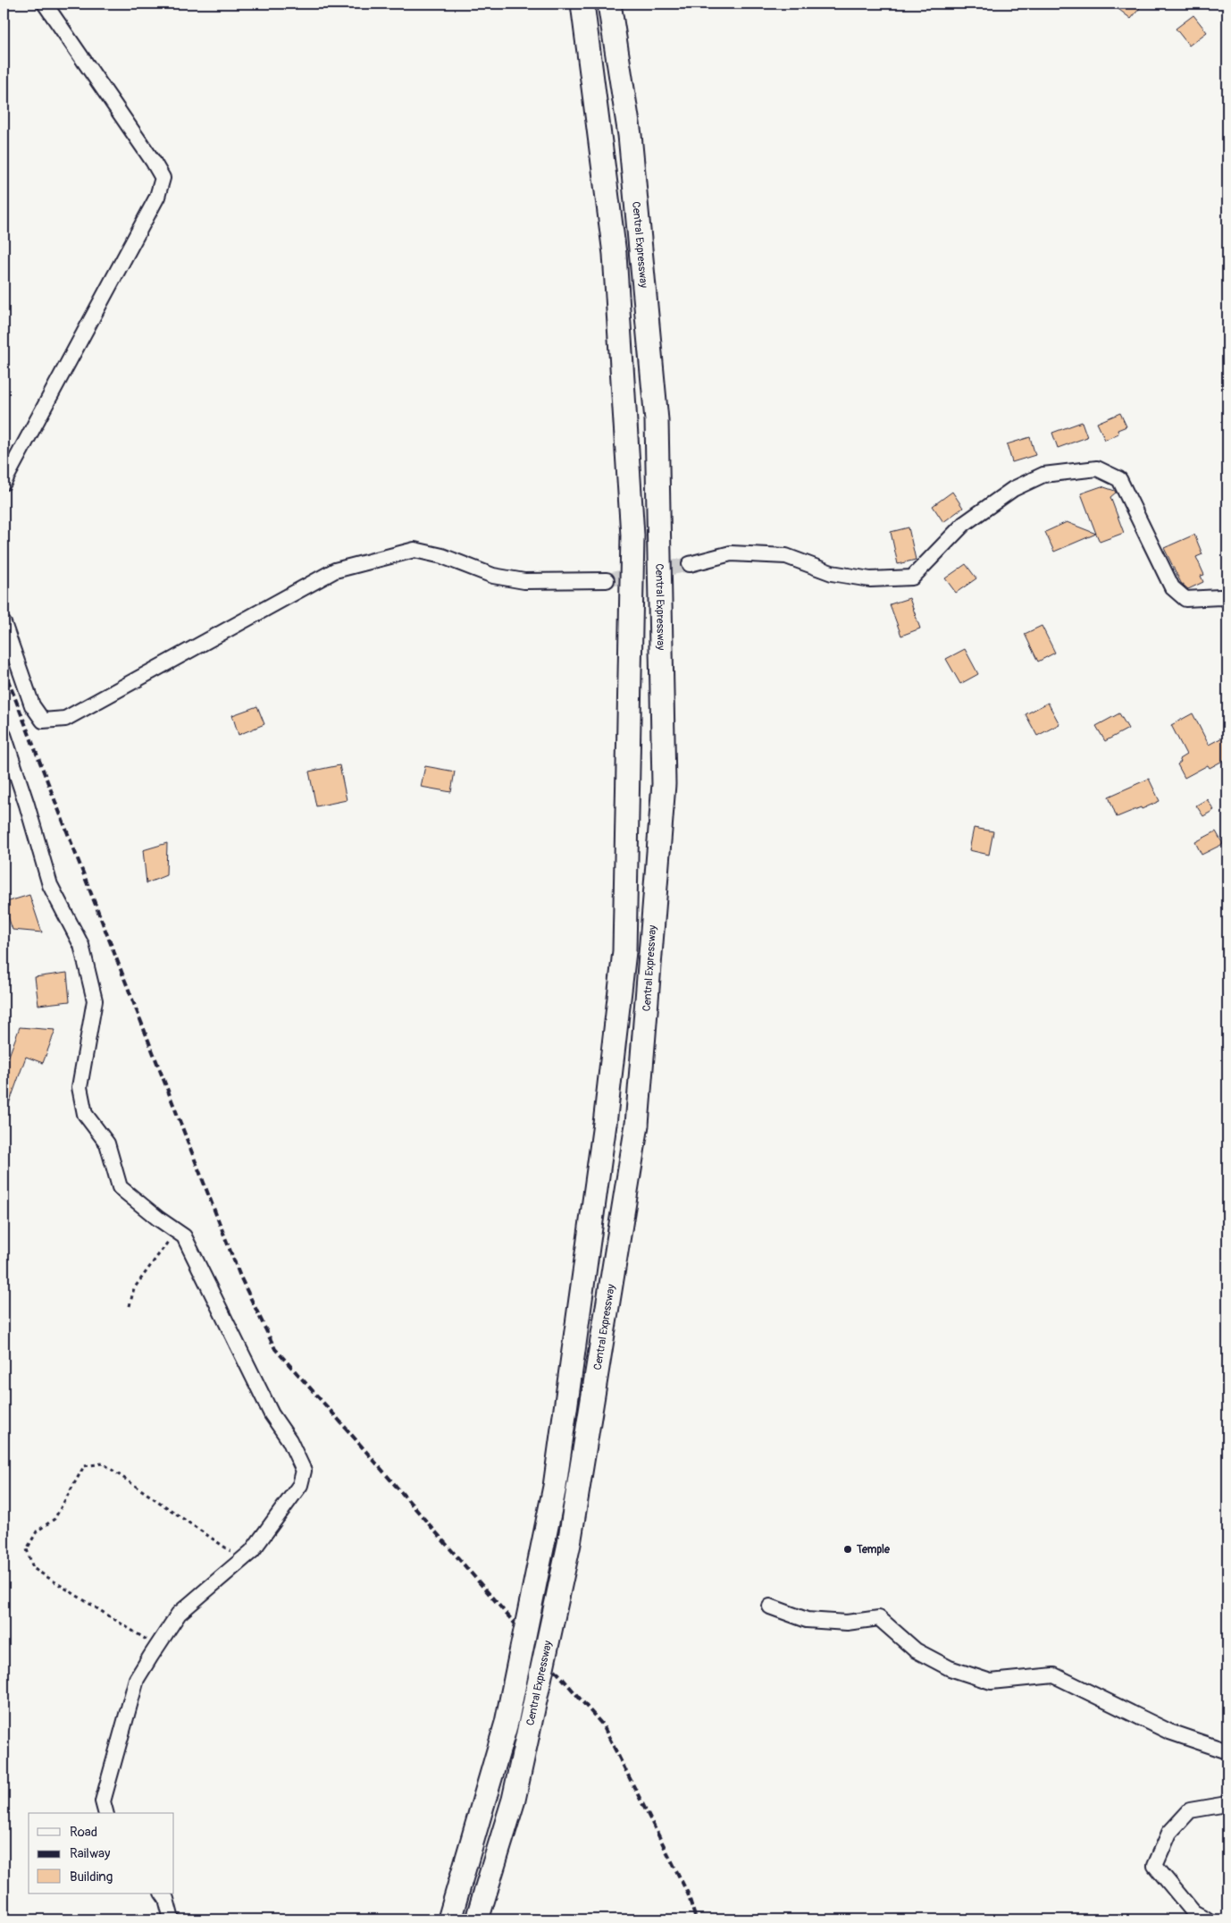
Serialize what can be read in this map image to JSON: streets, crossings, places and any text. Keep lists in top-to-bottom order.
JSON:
{
  "streets": {
    "highway": ["Central Expressway"]
  },
  "places": ["Temple"],
  "legend": ["Road", "Railway", "Building"]
}
